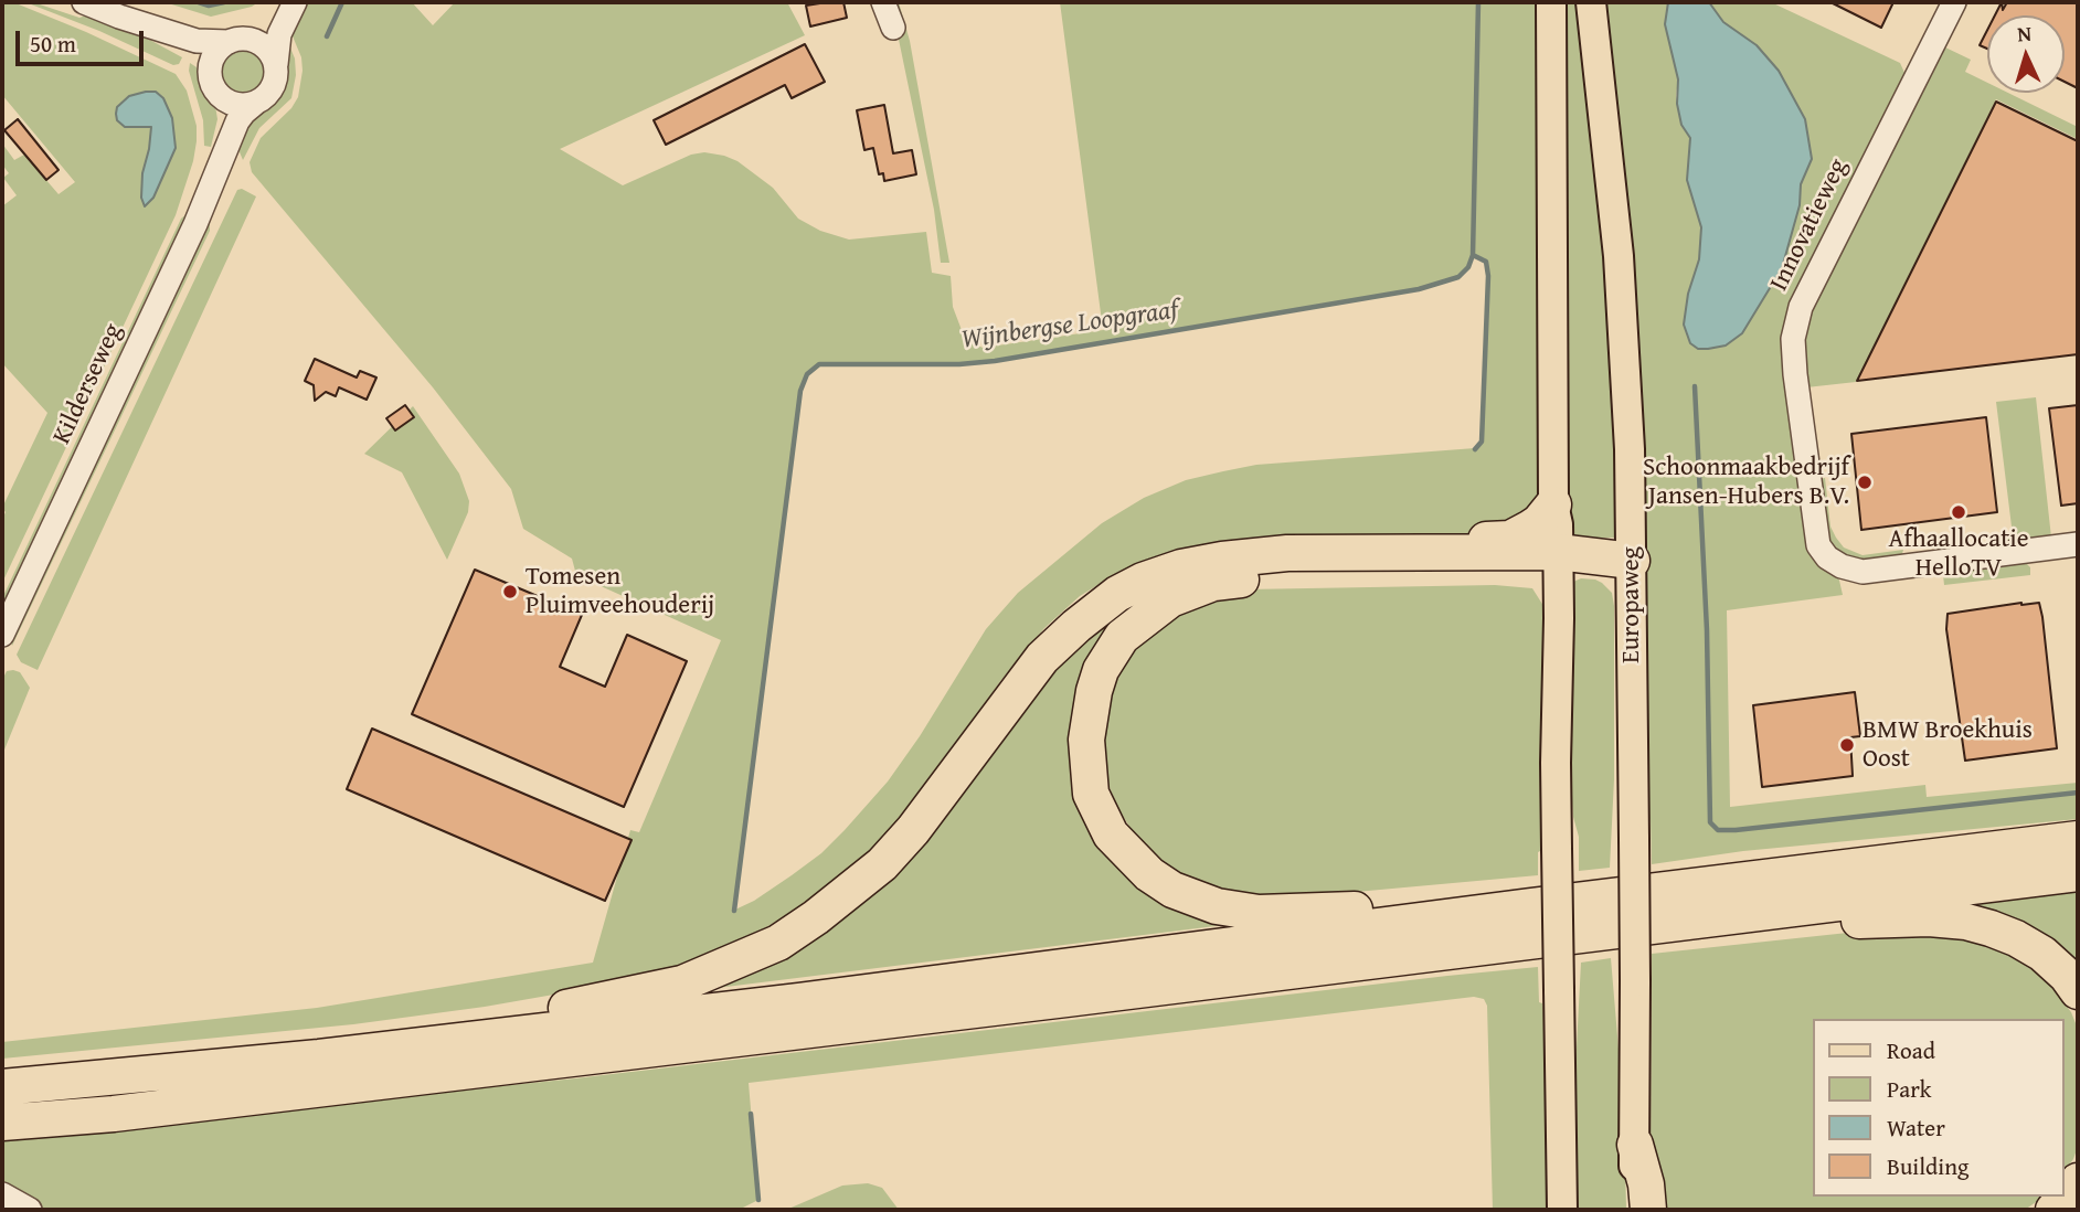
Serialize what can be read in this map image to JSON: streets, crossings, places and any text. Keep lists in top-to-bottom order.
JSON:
{
  "streets": {
    "main road": ["Europaweg"],
    "street": ["Innovatieweg", "Kilderseweg"]
  },
  "water": ["Wijnbergse Loopgraaf"],
  "places": [
    "Schoonmaakbedrijf Jansen-Hubers B.V.",
    "Afhaallocatie HelloTV",
    "Tomesen Pluimveehouderij",
    "BMW Broekhuis Oost"
  ],
  "legend": [
    "Road",
    "Park",
    "Water",
    "Building"
  ],
  "scale_bar": "50 m",
  "north": "top"
}
